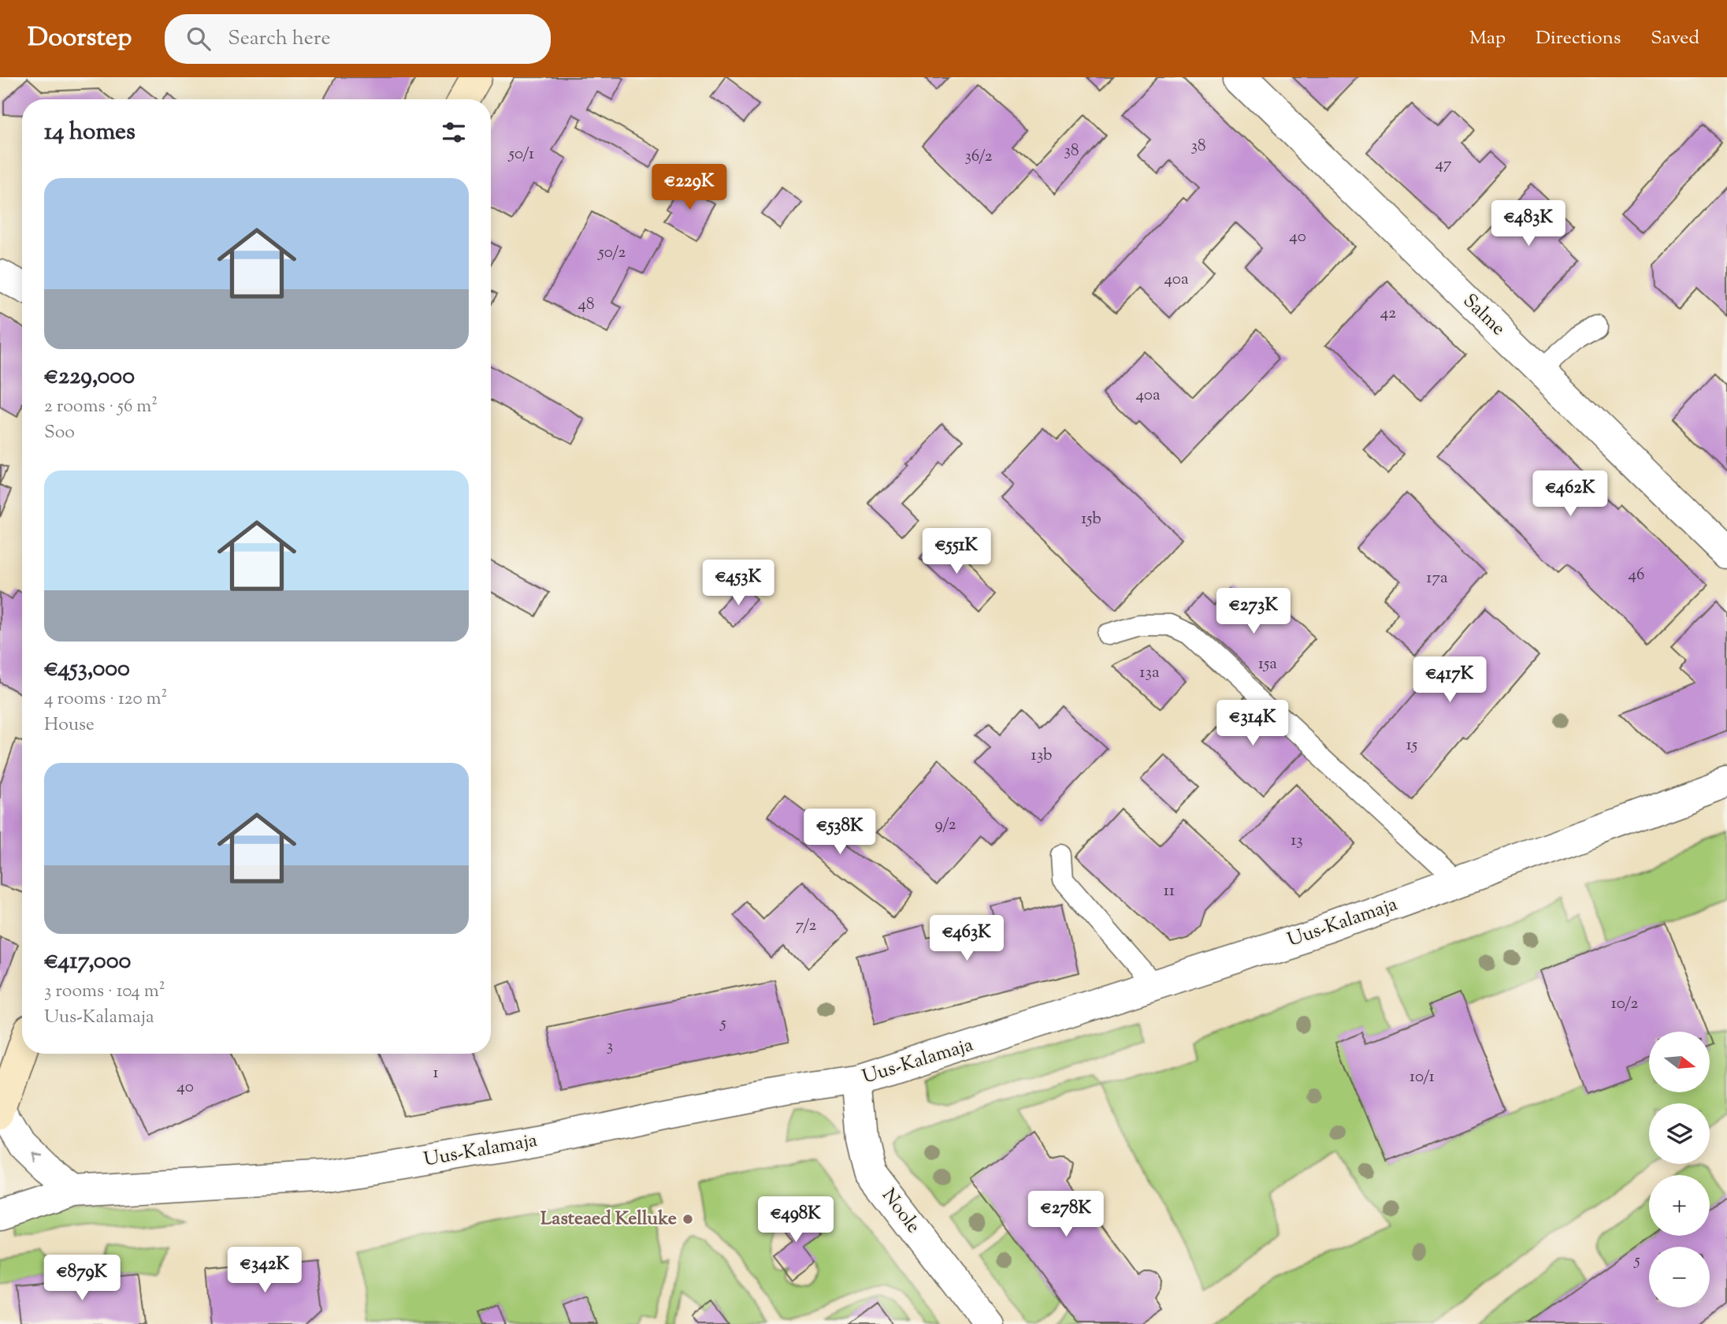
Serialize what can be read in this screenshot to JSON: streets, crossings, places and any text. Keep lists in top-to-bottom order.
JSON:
{
  "streets": {
    "street": ["Salme", "Uus-Kalamaja", "Noole"]
  },
  "crossings": [
    ["Uus-Kalamaja", "Noole"]
  ],
  "places": ["Lasteaed Kelluke"],
  "house_numbers": [
    "38",
    "38",
    "50/1",
    "36/2",
    "47",
    "40",
    "50/2",
    "40a",
    "48",
    "42",
    "40a",
    "15b",
    "46",
    "17a",
    "15a",
    "13a",
    "15",
    "13b",
    "9/2",
    "13",
    "11",
    "7/2",
    "10/2",
    "5",
    "3",
    "1",
    "10/1",
    "40",
    "5"
  ],
  "north": "right",
  "page": {
    "header": "Doorstep",
    "search": "Search here",
    "nav": ["Map", "Directions", "Saved"],
    "heading": "14 homes",
    "price": [
      "€229K",
      "€483K",
      "€462K",
      "€551K",
      "€453K",
      "€273K",
      "€417K",
      "€314K",
      "€538K",
      "€463K",
      "€278K",
      "€498K",
      "€342K",
      "€879K"
    ],
    "list": [
      {
        "name": "€229,000",
        "note": "2 rooms · 56 m² · Soo"
      },
      {
        "name": "€453,000",
        "note": "4 rooms · 120 m² · House"
      },
      {
        "name": "€417,000",
        "note": "3 rooms · 104 m² · Uus-Kalamaja"
      }
    ],
    "map_buttons": ["+", "−"]
  }
}
